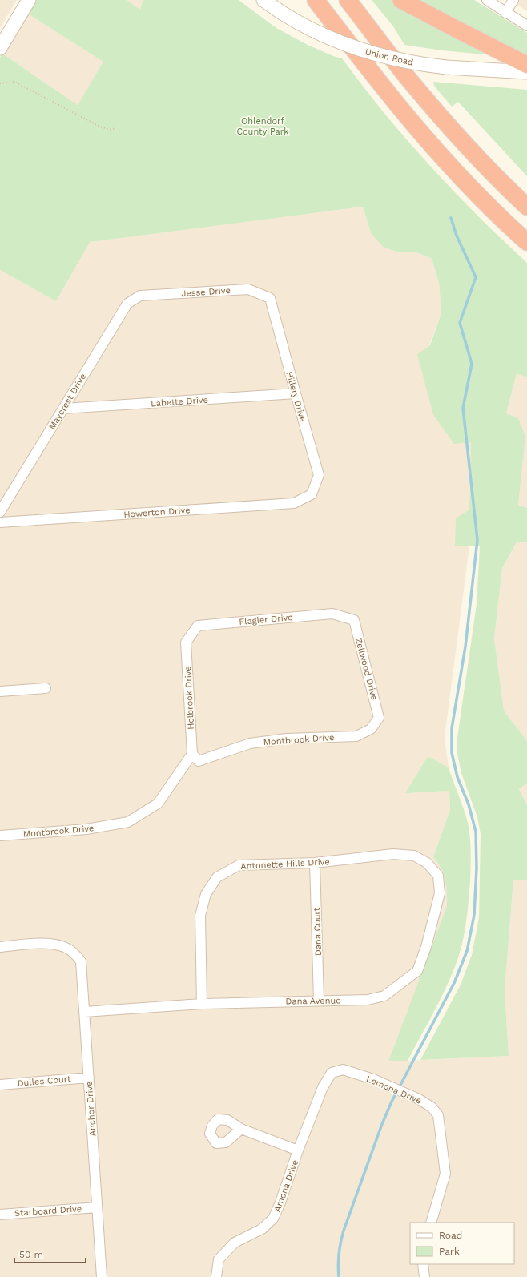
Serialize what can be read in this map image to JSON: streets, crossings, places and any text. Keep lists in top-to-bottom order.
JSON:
{
  "streets": {
    "main road": ["Union Road"],
    "street": [
      "Jesse Drive",
      "Hillery Drive",
      "Maycrest Drive",
      "Labette Drive",
      "Howerton Drive",
      "Flagler Drive",
      "Zellwood Drive",
      "Holbrook Drive",
      "Montbrook Drive",
      "Antonette Hills Drive",
      "Dana Court",
      "Dana Avenue",
      "Dulles Court",
      "Lemona Drive",
      "Anchor Drive",
      "Amona Drive",
      "Starboard Drive"
    ]
  },
  "crossings": [
    ["Jesse Drive", "Hillery Drive"],
    ["Jesse Drive", "Maycrest Drive"],
    ["Hillery Drive", "Labette Drive"],
    ["Hillery Drive", "Howerton Drive"],
    ["Maycrest Drive", "Labette Drive"],
    ["Flagler Drive", "Zellwood Drive"],
    ["Flagler Drive", "Holbrook Drive"],
    ["Zellwood Drive", "Montbrook Drive"],
    ["Holbrook Drive", "Montbrook Drive"],
    ["Antonette Hills Drive", "Dana Court"],
    ["Antonette Hills Drive", "Dana Avenue"],
    ["Dana Court", "Dana Avenue"],
    ["Dana Avenue", "Anchor Drive"],
    ["Dulles Court", "Anchor Drive"],
    ["Lemona Drive", "Amona Drive"],
    ["Anchor Drive", "Starboard Drive"]
  ],
  "parks": ["Ohlendorf County Park"],
  "legend": ["Road", "Park"],
  "scale_bar": "50 m"
}
